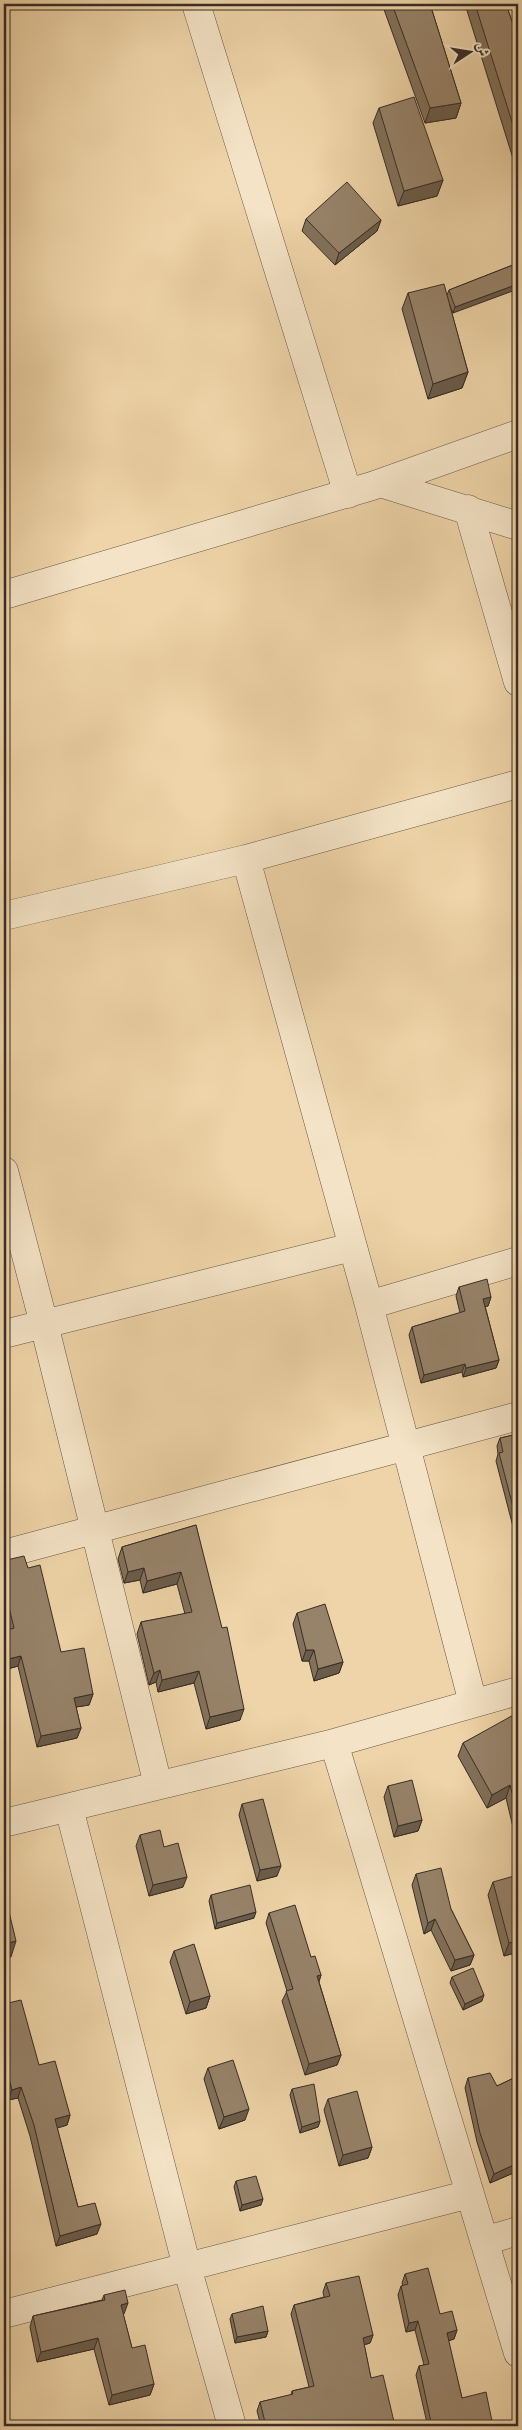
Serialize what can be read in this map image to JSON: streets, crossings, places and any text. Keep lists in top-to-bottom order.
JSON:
{
  "north": "right"
}
